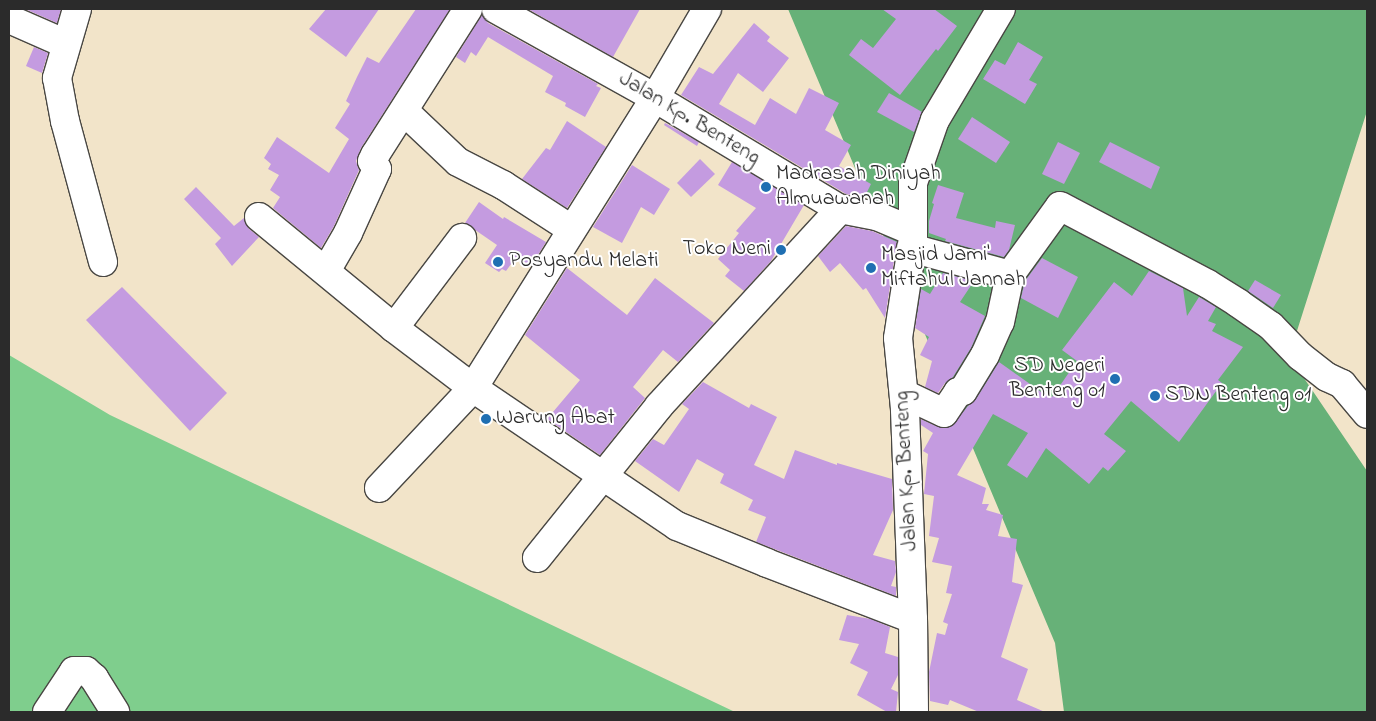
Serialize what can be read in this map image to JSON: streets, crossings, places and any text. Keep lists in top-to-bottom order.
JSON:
{
  "streets": {
    "street": ["Jalan Kp. Benteng"]
  },
  "places": [
    "Madrasah Diniyah Almuawanah",
    "Toko Neni",
    "Posyandu Melati",
    "Masjid Jami' Miftahul Jannah",
    "SD Negeri Benteng 01",
    "SDN Benteng 01",
    "Warung Abat"
  ]
}
